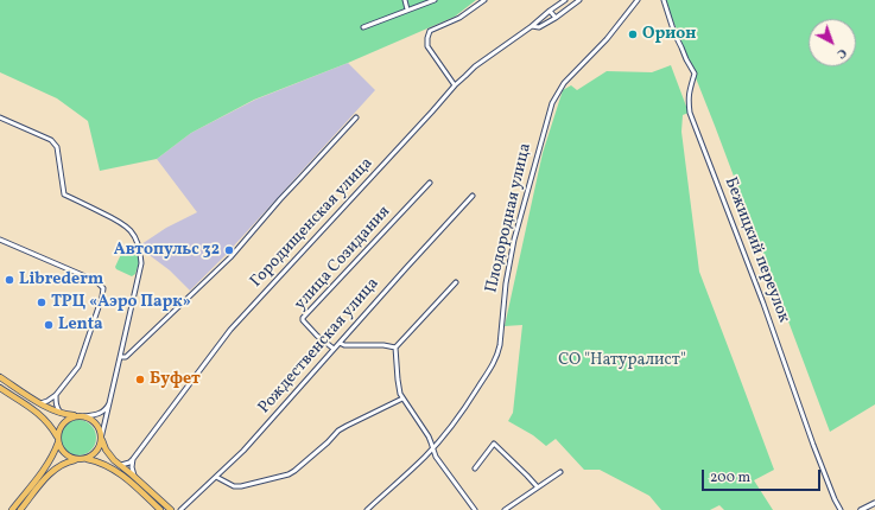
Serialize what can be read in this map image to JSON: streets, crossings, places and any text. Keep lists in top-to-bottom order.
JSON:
{
  "streets": {
    "street": [
      "Плодородная улица",
      "Городищенская улица",
      "Бежицкий переулок",
      "улица Созидания",
      "Рождественская улица"
    ]
  },
  "crossings": [
    ["улица Созидания", "Рождественская улица"]
  ],
  "parks": ["СО \"Натуралист\""],
  "places": [
    "Орион",
    "Автопульс 32",
    "Librederm",
    "ТРЦ «Аэро Парк»",
    "Lenta",
    "Буфет"
  ],
  "scale_bar": "200 m",
  "north": "bottom right"
}
